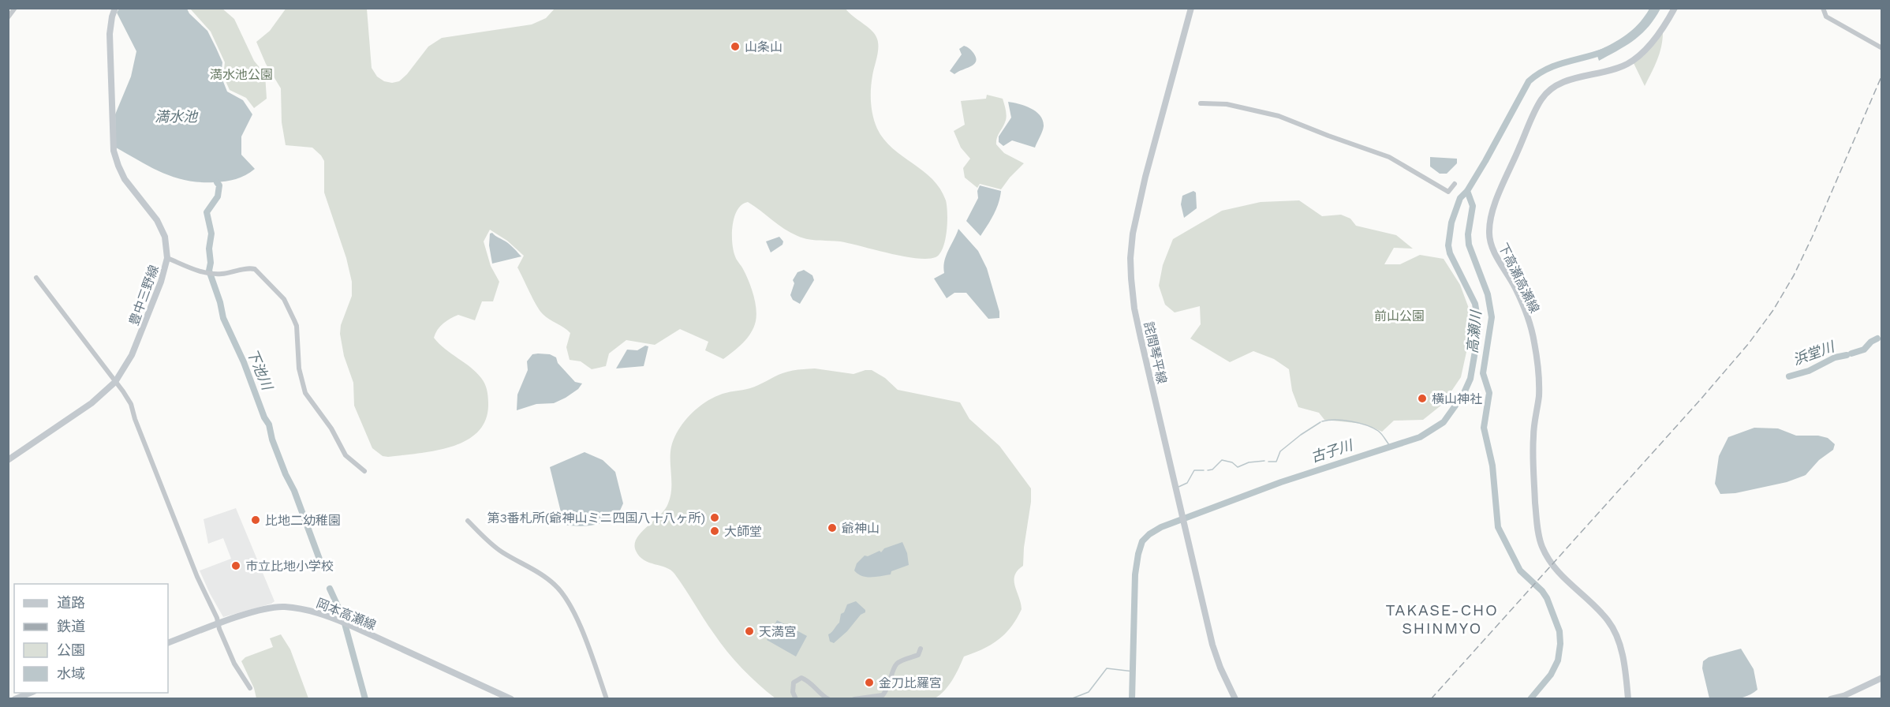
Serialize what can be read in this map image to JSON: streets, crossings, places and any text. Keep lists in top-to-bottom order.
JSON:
{
  "streets": {
    "main road": [
      "下高瀬高瀬線",
      "豊中三野線",
      "詫間琴平線",
      "岡本高瀬線"
    ]
  },
  "districts": ["TAKASE-CHO SHINMYO"],
  "water": [
    "満水池",
    "高瀬川",
    "浜堂川",
    "下池川",
    "古子川"
  ],
  "parks": ["満水池公園", "前山公園"],
  "places": [
    "山条山",
    "横山神社",
    "第3番札所(爺神山ミニ四国八十八ヶ所)",
    "比地二幼稚園",
    "爺神山",
    "大師堂",
    "市立比地小学校",
    "天満宮",
    "金刀比羅宮"
  ],
  "legend": [
    "道路",
    "鉄道",
    "公園",
    "水域"
  ]
}
